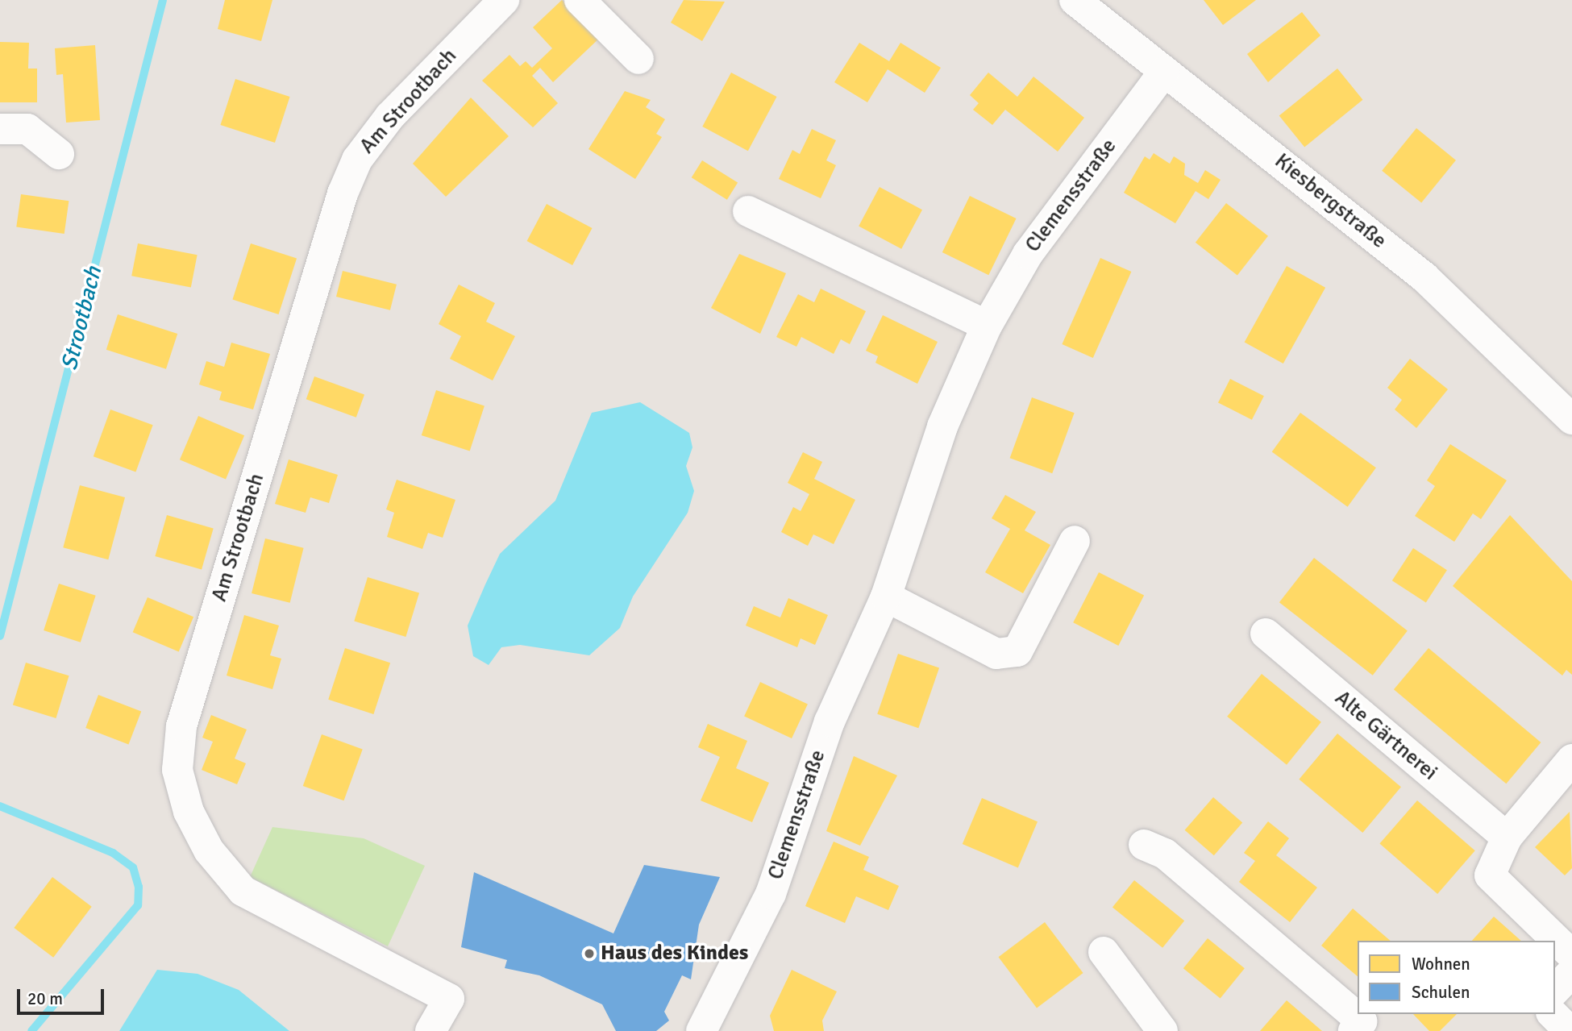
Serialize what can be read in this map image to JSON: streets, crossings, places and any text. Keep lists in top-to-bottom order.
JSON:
{
  "streets": {
    "street": [
      "Am Strootbach",
      "Clemensstraße",
      "Kiesbergstraße",
      "Alte Gärtnerei"
    ]
  },
  "crossings": [
    ["Clemensstraße", "Kiesbergstraße"]
  ],
  "water": ["Strootbach"],
  "places": ["Haus des Kindes"],
  "legend": ["Wohnen", "Schulen"],
  "scale_bar": "20 m"
}
